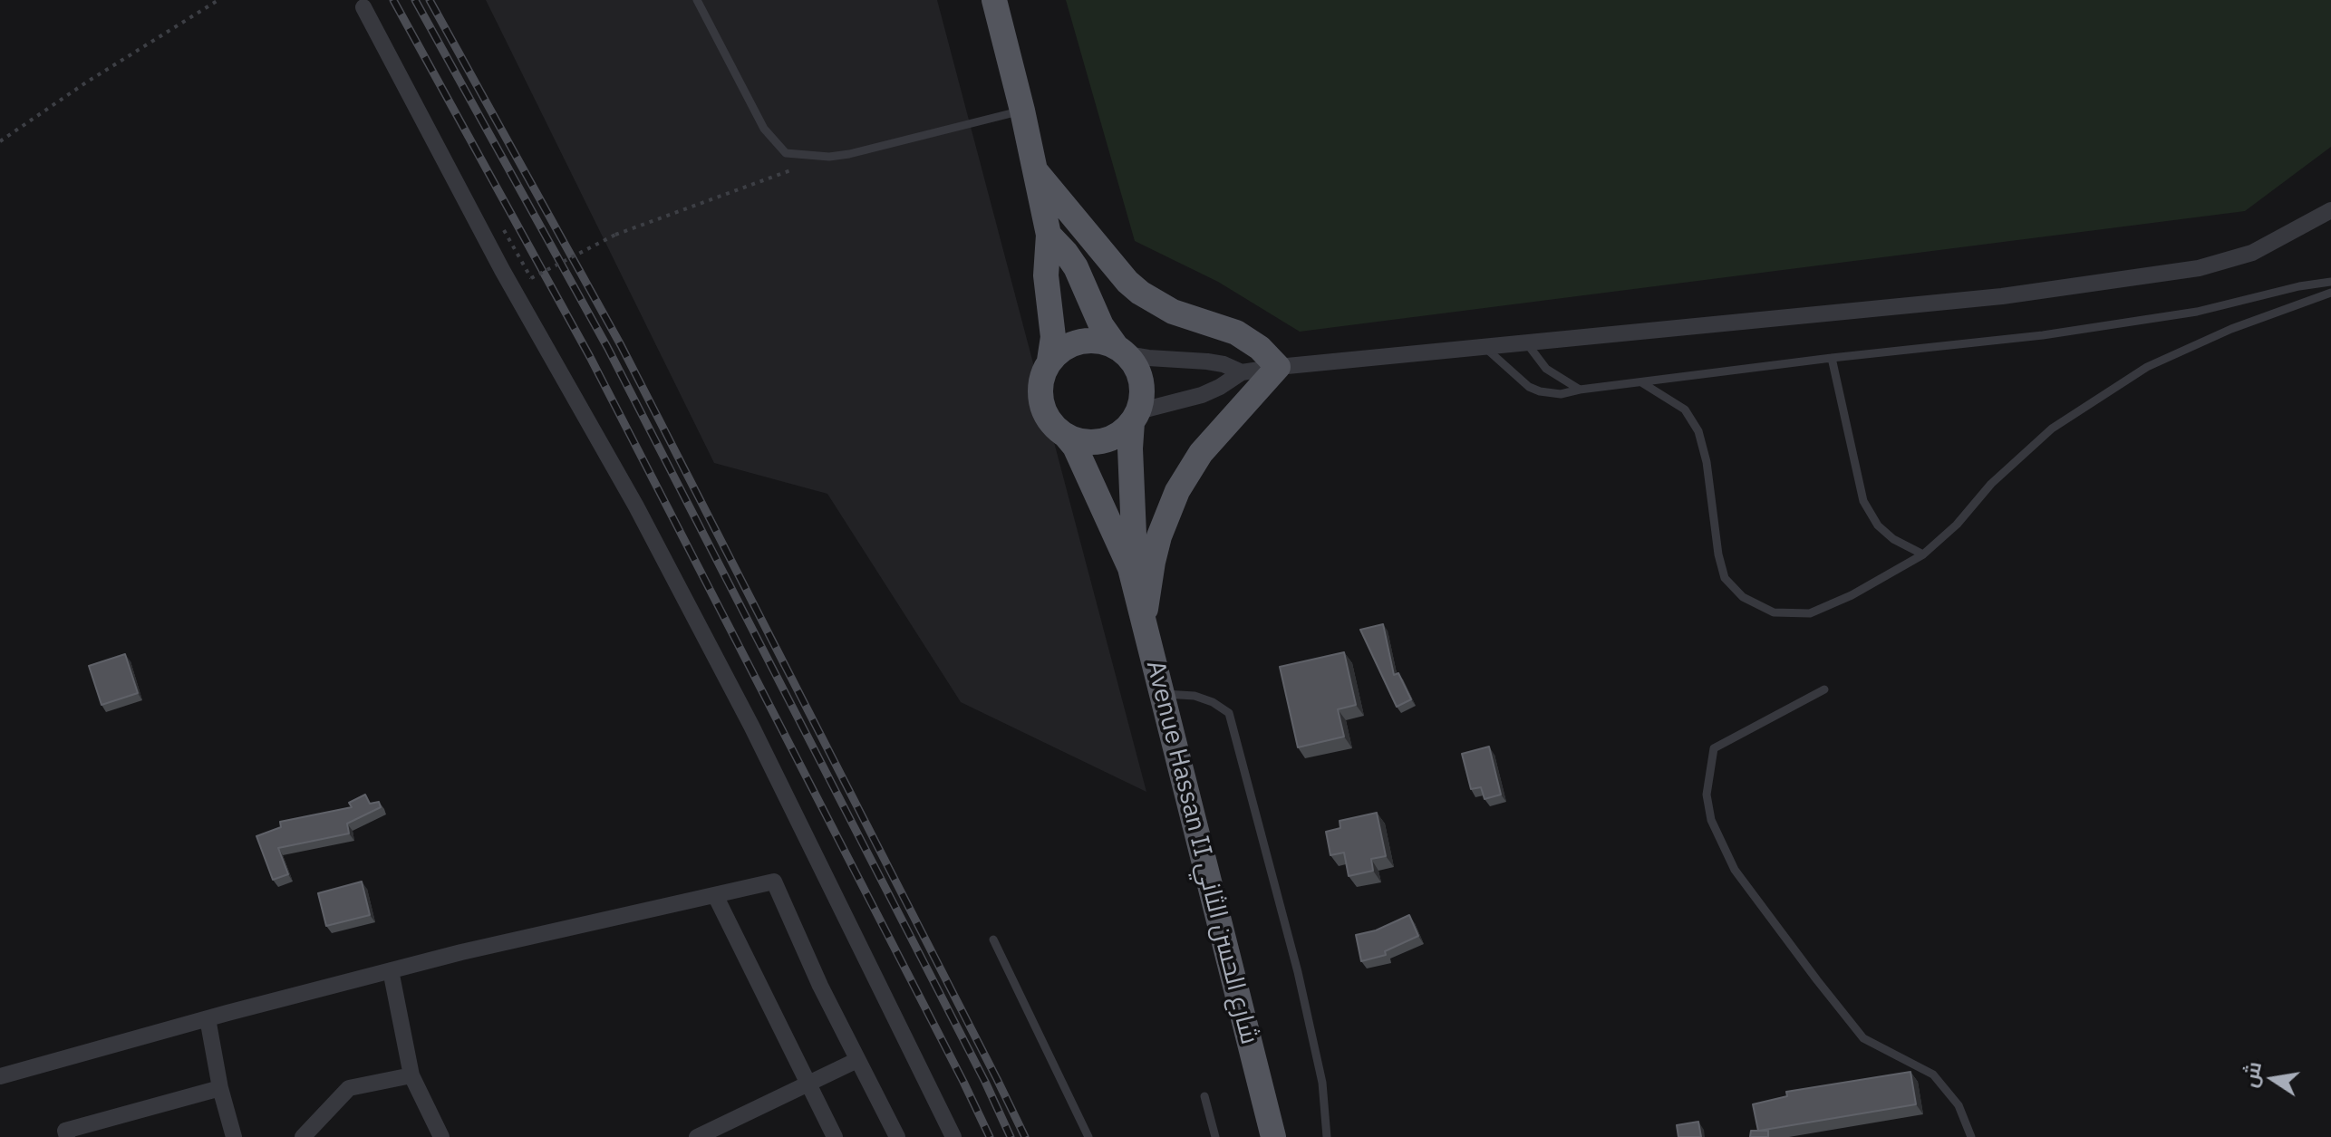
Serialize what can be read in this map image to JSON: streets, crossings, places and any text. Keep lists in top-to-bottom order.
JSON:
{
  "streets": {
    "main road": ["Avenue Hassan II شارع الحسن الثاني"]
  },
  "north": "left"
}
